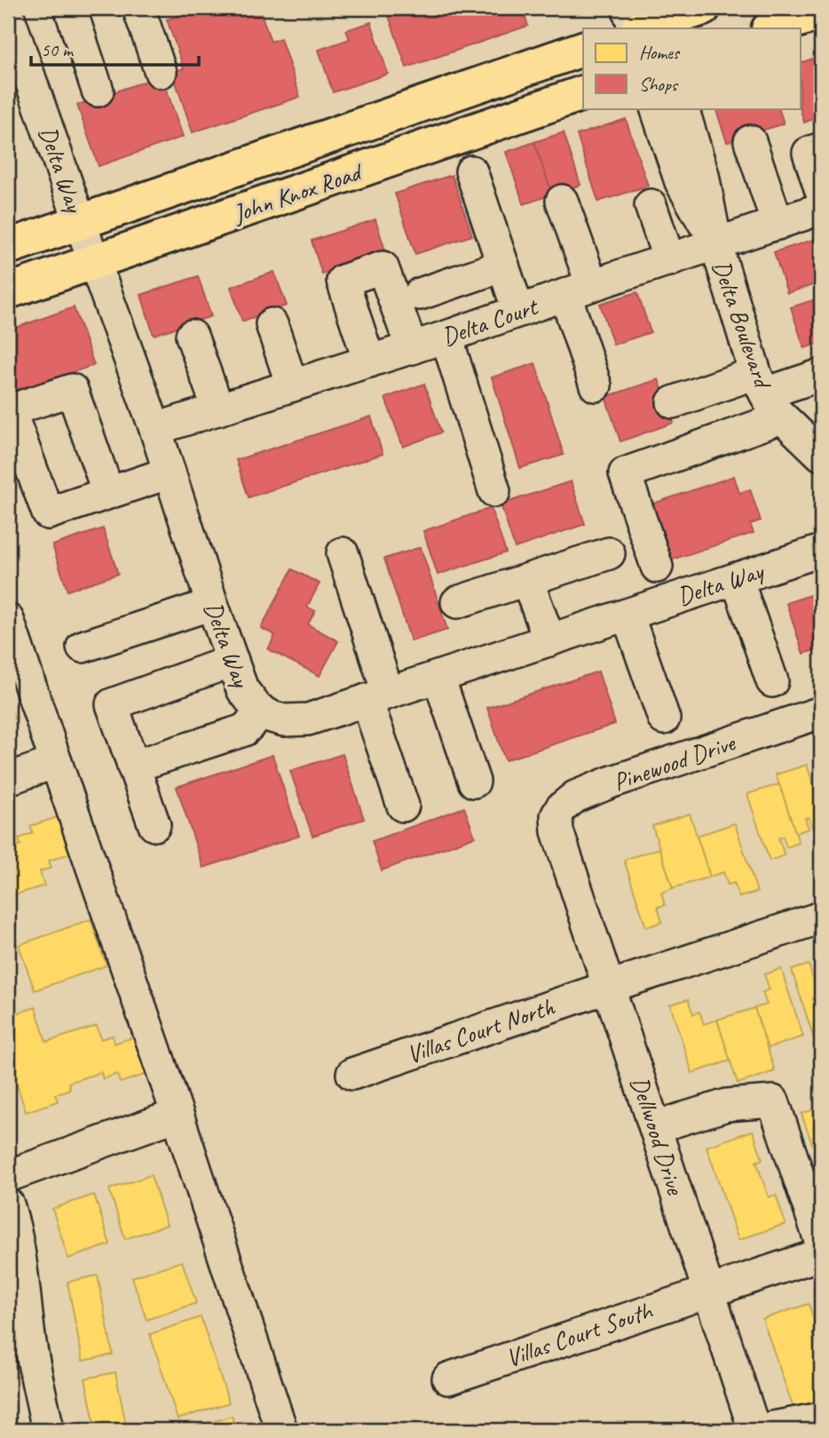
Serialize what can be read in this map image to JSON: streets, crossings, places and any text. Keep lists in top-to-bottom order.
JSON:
{
  "streets": {
    "main road": ["John Knox Road"],
    "street": [
      "Delta Way",
      "Delta Court",
      "Delta Boulevard",
      "Pinewood Drive",
      "Villas Court North",
      "Dellwood Drive",
      "Villas Court South"
    ]
  },
  "crossings": [
    ["Delta Way", "John Knox Road"],
    ["Delta Way", "Delta Court"],
    ["Delta Court", "Delta Boulevard"],
    ["Pinewood Drive", "Dellwood Drive"],
    ["Villas Court North", "Dellwood Drive"],
    ["Dellwood Drive", "Villas Court South"]
  ],
  "legend": ["Homes", "Shops"],
  "scale_bar": "50 m"
}
